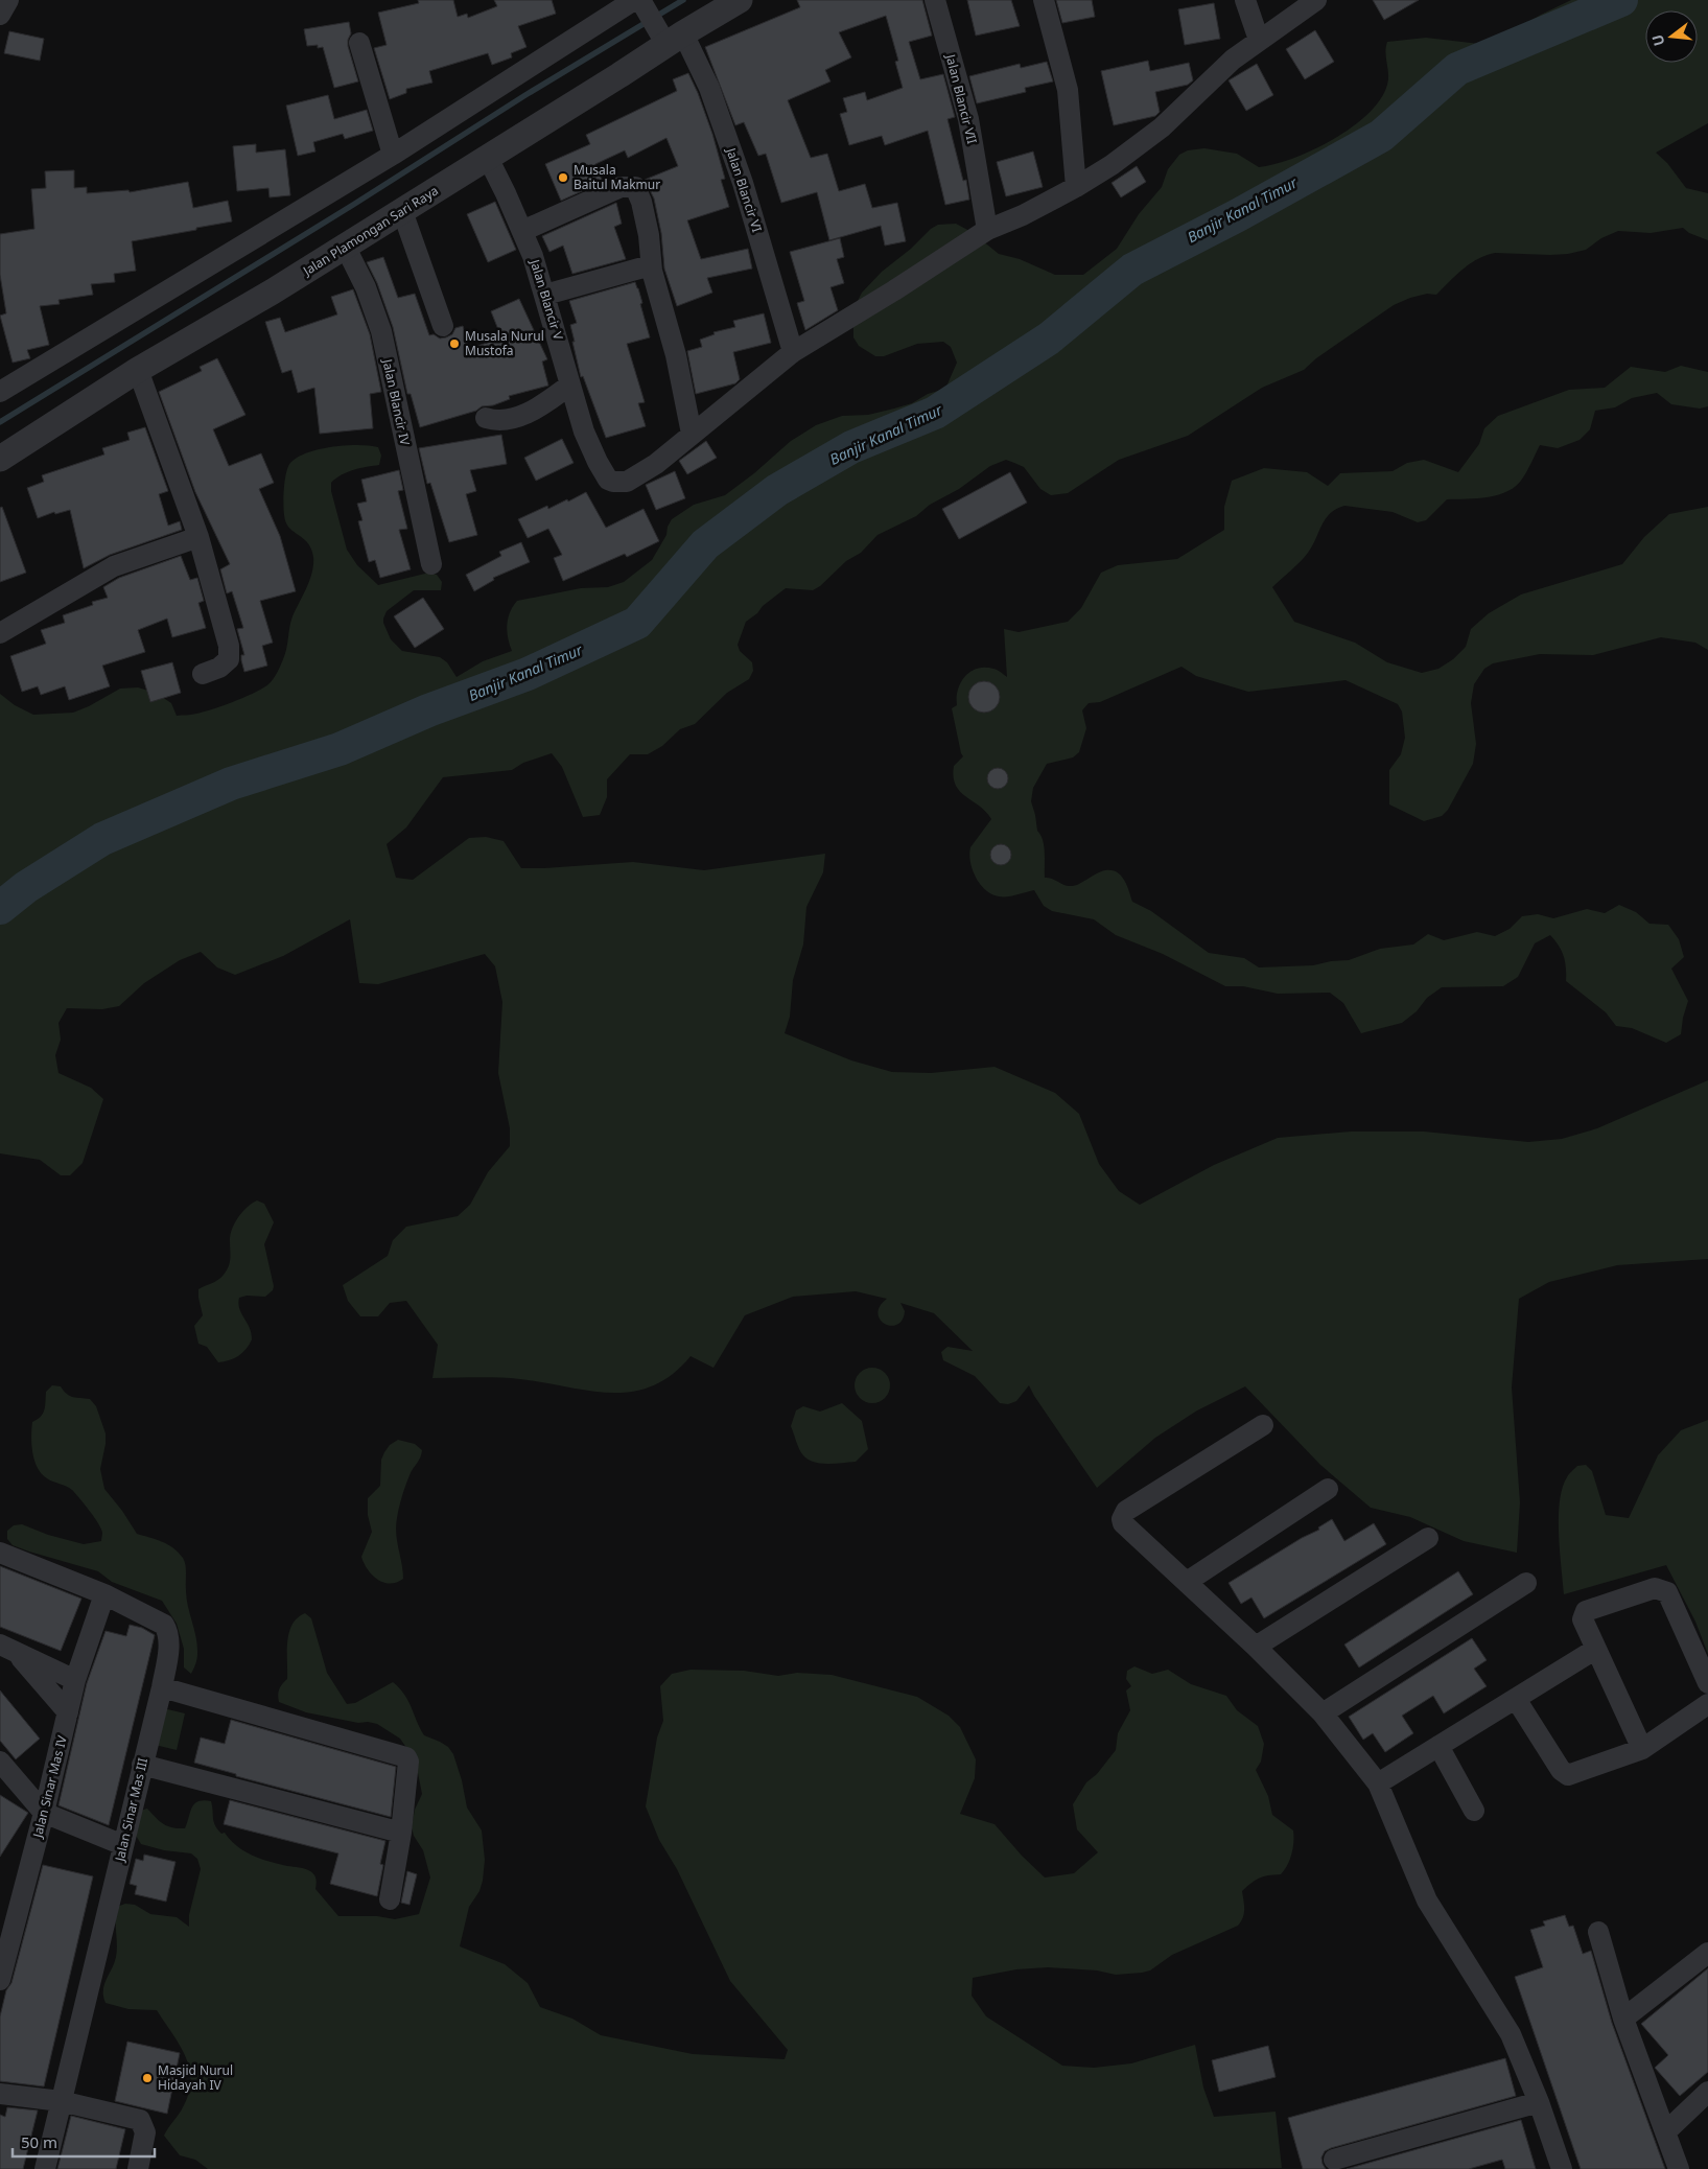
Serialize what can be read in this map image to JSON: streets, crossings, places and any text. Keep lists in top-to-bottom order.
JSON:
{
  "streets": {
    "street": [
      "Jalan Blancir VII",
      "Jalan Blancir VI",
      "Jalan Plamongan Sari Raya",
      "Jalan Blancir V",
      "Jalan Blancir IV",
      "Jalan Sinar Mas IV",
      "Jalan Sinar Mas III"
    ]
  },
  "crossings": [
    ["Jalan Blancir VI", "Jalan Plamongan Sari Raya"],
    ["Jalan Plamongan Sari Raya", "Jalan Blancir V"],
    ["Jalan Plamongan Sari Raya", "Jalan Blancir IV"],
    ["Jalan Sinar Mas IV", "Jalan Sinar Mas III"]
  ],
  "water": ["Banjir Kanal Timur"],
  "places": ["Musala Baitul Makmur", "Musala Nurul Mustofa", "Masjid Nurul Hidayah IV"],
  "scale_bar": "50 m",
  "north": "left"
}
